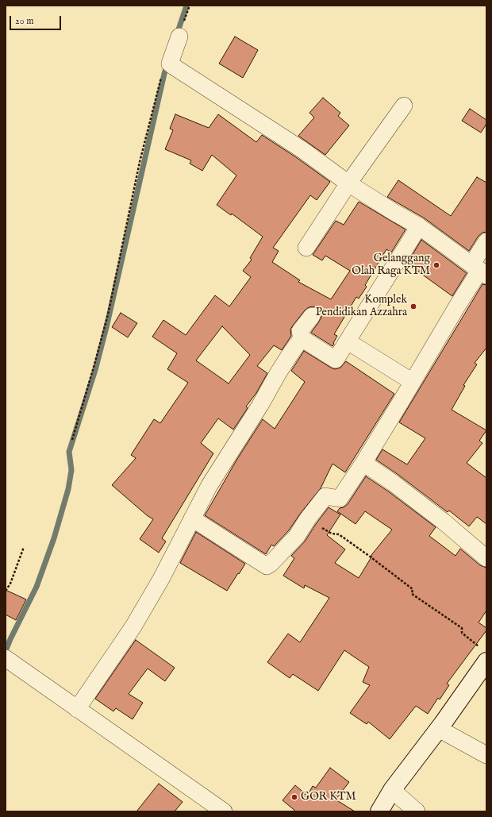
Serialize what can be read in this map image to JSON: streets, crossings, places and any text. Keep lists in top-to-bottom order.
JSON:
{
  "places": ["Gelanggang Olah Raga KTM", "Komplek Pendidikan Azzahra", "GOR KTM"],
  "scale_bar": "20 m"
}
